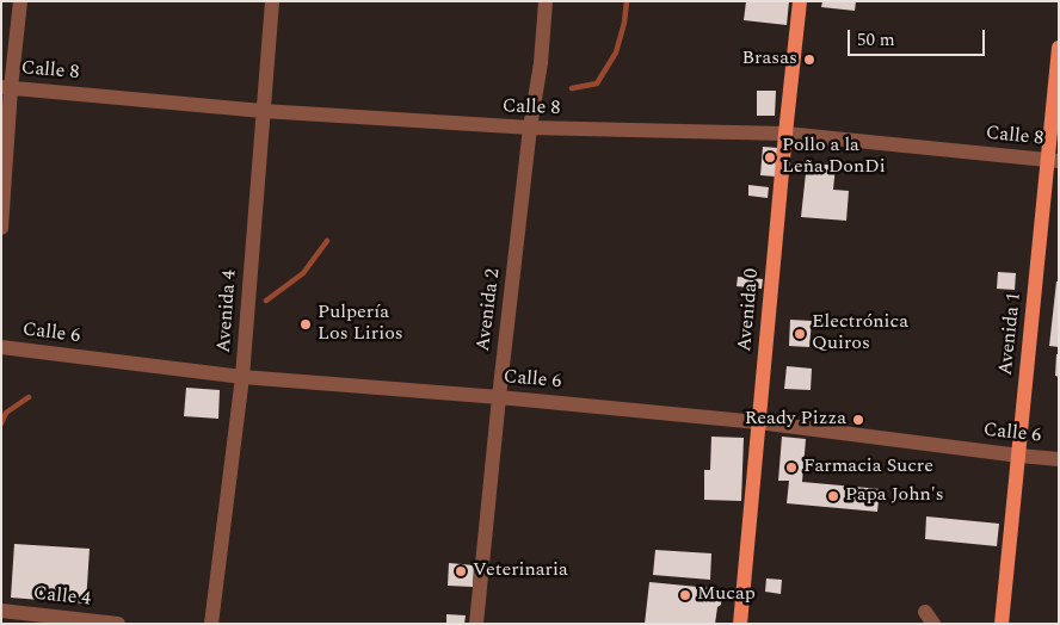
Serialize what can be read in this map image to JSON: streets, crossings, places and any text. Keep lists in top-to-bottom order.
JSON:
{
  "streets": {
    "main road": ["Avenida 0", "Avenida 1"],
    "street": [
      "Calle 8",
      "Avenida 2",
      "Avenida 4",
      "Calle 6",
      "Calle 4"
    ]
  },
  "crossings": [
    ["Calle 8", "Avenida 2"],
    ["Calle 8", "Avenida 0"],
    ["Calle 8", "Avenida 4"],
    ["Calle 8", "Avenida 1"],
    ["Avenida 2", "Calle 6"],
    ["Avenida 0", "Calle 6"],
    ["Avenida 4", "Calle 6"],
    ["Calle 6", "Avenida 1"]
  ],
  "places": [
    "Brasas",
    "Pollo a la Leña DonDi",
    "Pulpería Los Lirios",
    "Electrónica Quiros",
    "Ready Pizza",
    "Farmacia Sucre",
    "Papa John's",
    "Veterinaria",
    "Mucap"
  ],
  "scale_bar": "50 m"
}
